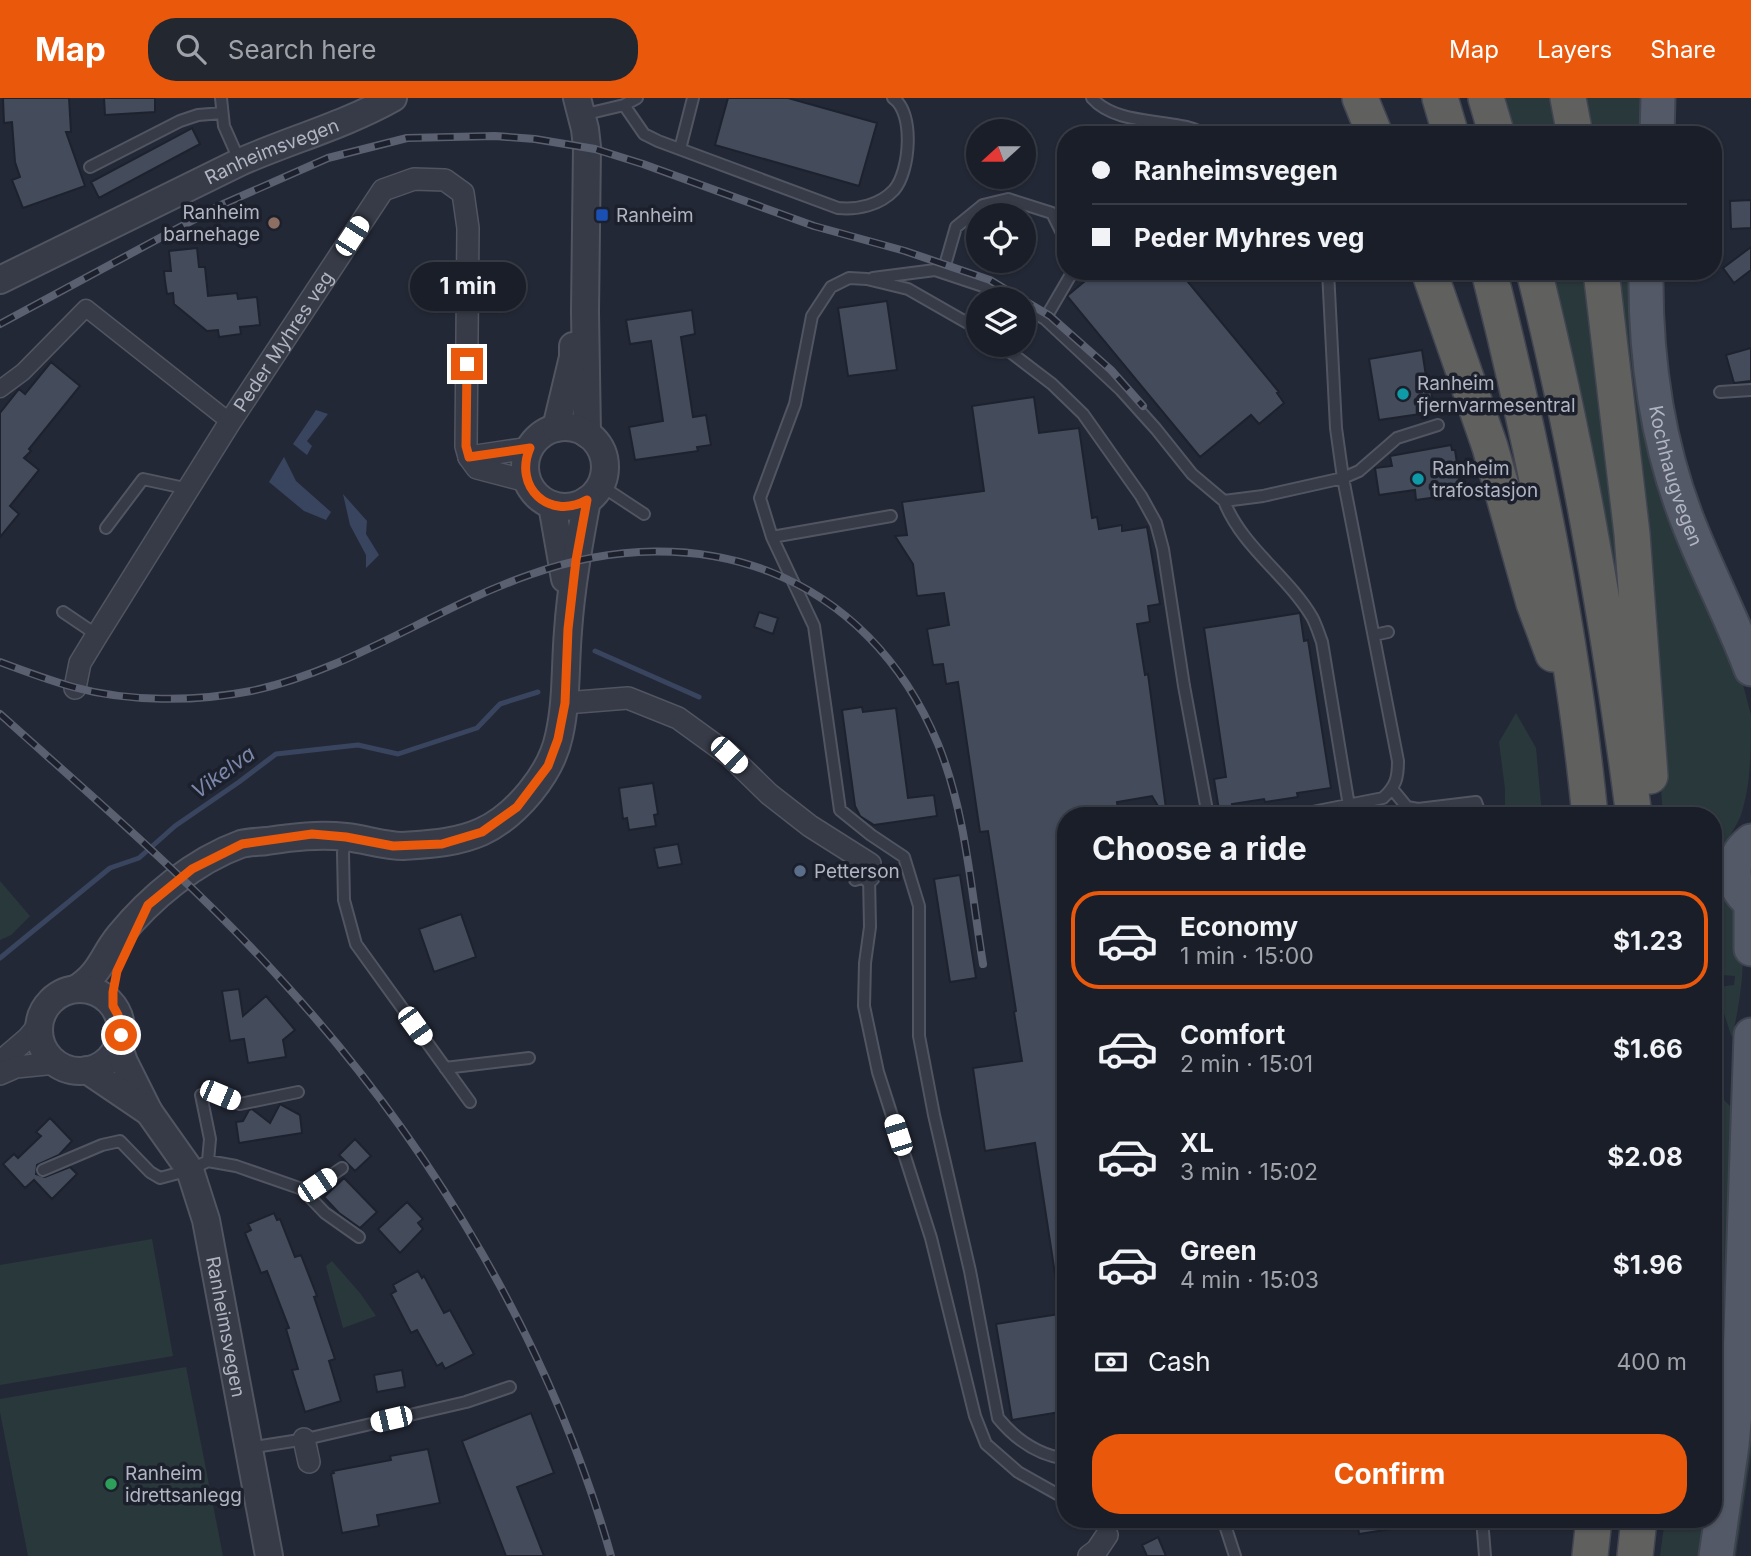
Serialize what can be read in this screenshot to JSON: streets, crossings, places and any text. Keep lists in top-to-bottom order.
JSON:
{
  "streets": {
    "main road": ["Kochhaugvegen"],
    "street": ["Ranheimsvegen", "Peder Myhres veg"]
  },
  "water": ["Vikelva"],
  "places": {
    "transit": ["Ranheim"],
    "other": [
      "Ranheim barnehage",
      "Ranheim fjernvarmesentral",
      "Ranheim trafostasjon",
      "Petterson",
      "Ranheim idrettsanlegg"
    ]
  },
  "north": "left",
  "page": {
    "header": "Map",
    "search": "Search here",
    "nav": ["Map", "Layers", "Share"],
    "banner": ["Ranheimsvegen", "Peder Myhres veg"],
    "bubble": "1 min",
    "heading": "Choose a ride",
    "list": [
      {
        "name": "Economy",
        "note": "1 min · 15:00",
        "value": "$1.23"
      },
      {
        "name": "Comfort",
        "note": "2 min · 15:01",
        "value": "$1.66"
      },
      {
        "name": "XL",
        "note": "3 min · 15:02",
        "value": "$2.08"
      },
      {
        "name": "Green",
        "note": "4 min · 15:03",
        "value": "$1.96"
      }
    ],
    "pay": ["Cash", "400 m"],
    "buttons": "Confirm"
  }
}
